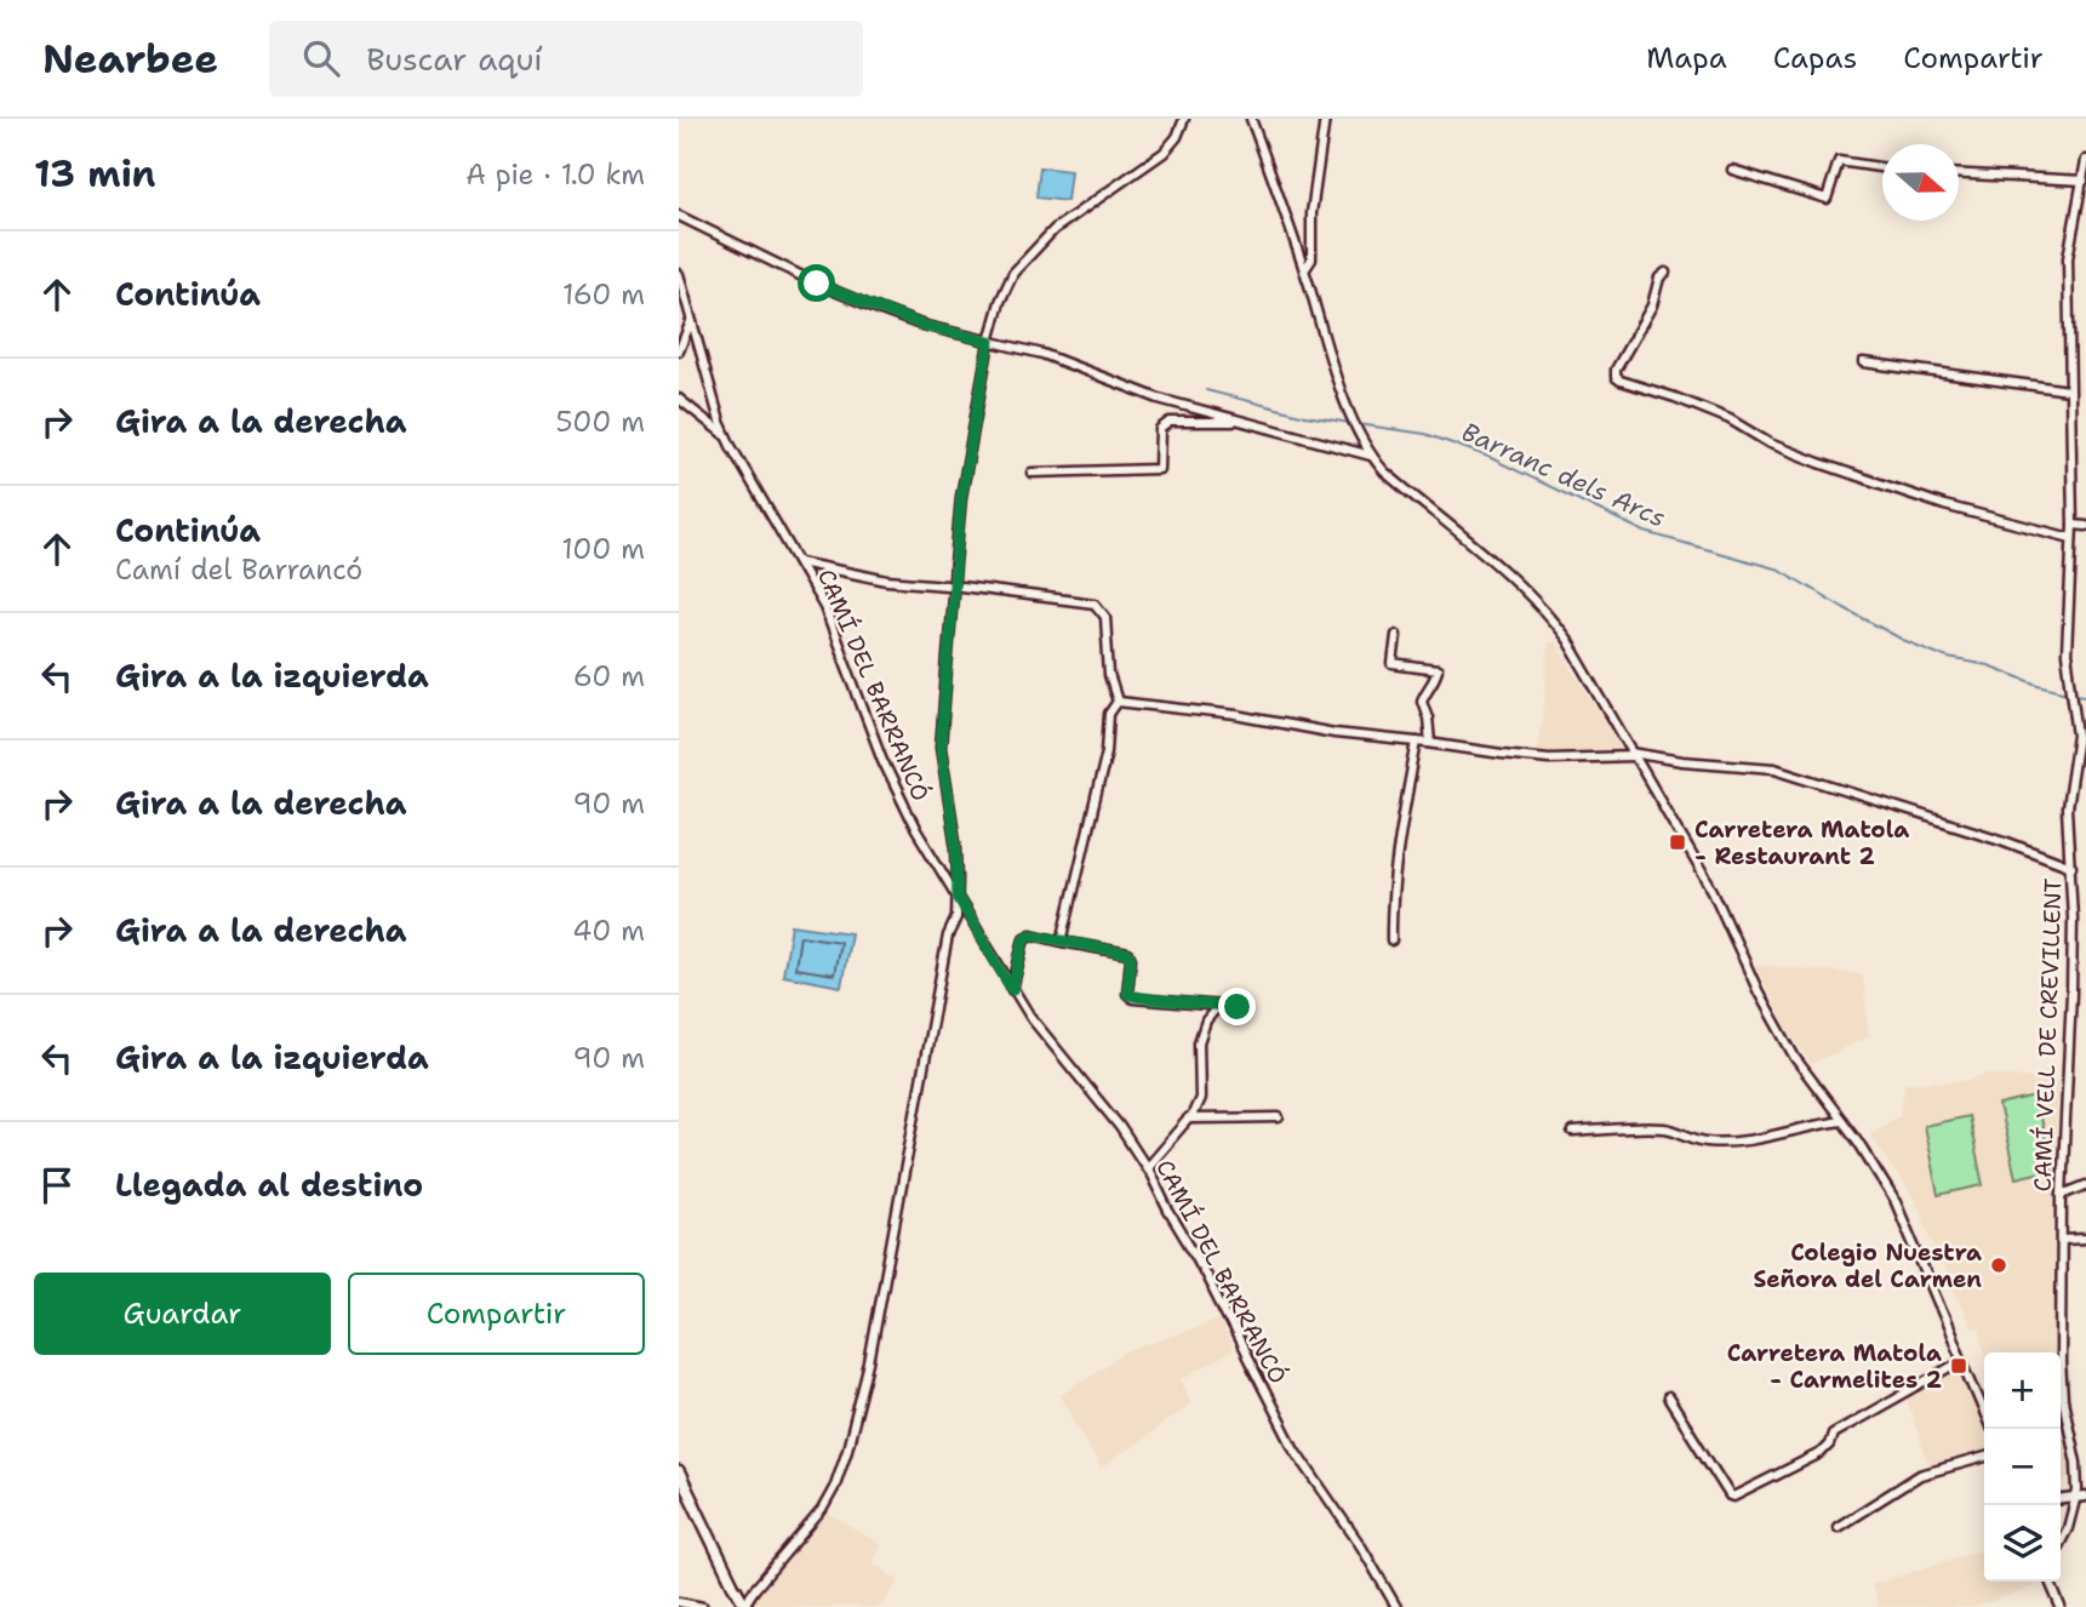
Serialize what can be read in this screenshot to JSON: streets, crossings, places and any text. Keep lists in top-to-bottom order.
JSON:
{
  "streets": {
    "street": ["CAMÍ DEL BARRANCÓ", "CAMÍ VELL DE CREVILLENT"]
  },
  "water": ["Barranc dels Arcs"],
  "places": {
    "transit": ["Carretera Matola - Restaurant 2", "Carretera Matola - Carmelites 2"],
    "other": ["Colegio Nuestra Señora del Carmen"]
  },
  "north": "right",
  "page": {
    "header": "Nearbee",
    "search": "Buscar aquí",
    "nav": ["Mapa", "Capas", "Compartir"],
    "heading": ["13 min", "A pie · 1.0 km"],
    "list": [
      ["Continúa", "160 m"],
      ["Gira a la derecha", "500 m"],
      ["Continúa", "Camí del Barrancó", "100 m"],
      ["Gira a la izquierda", "60 m"],
      ["Gira a la derecha", "90 m"],
      ["Gira a la derecha", "40 m"],
      ["Gira a la izquierda", "90 m"],
      "Llegada al destino"
    ],
    "buttons": ["Guardar", "Compartir"],
    "map_buttons": ["+", "−"]
  }
}
